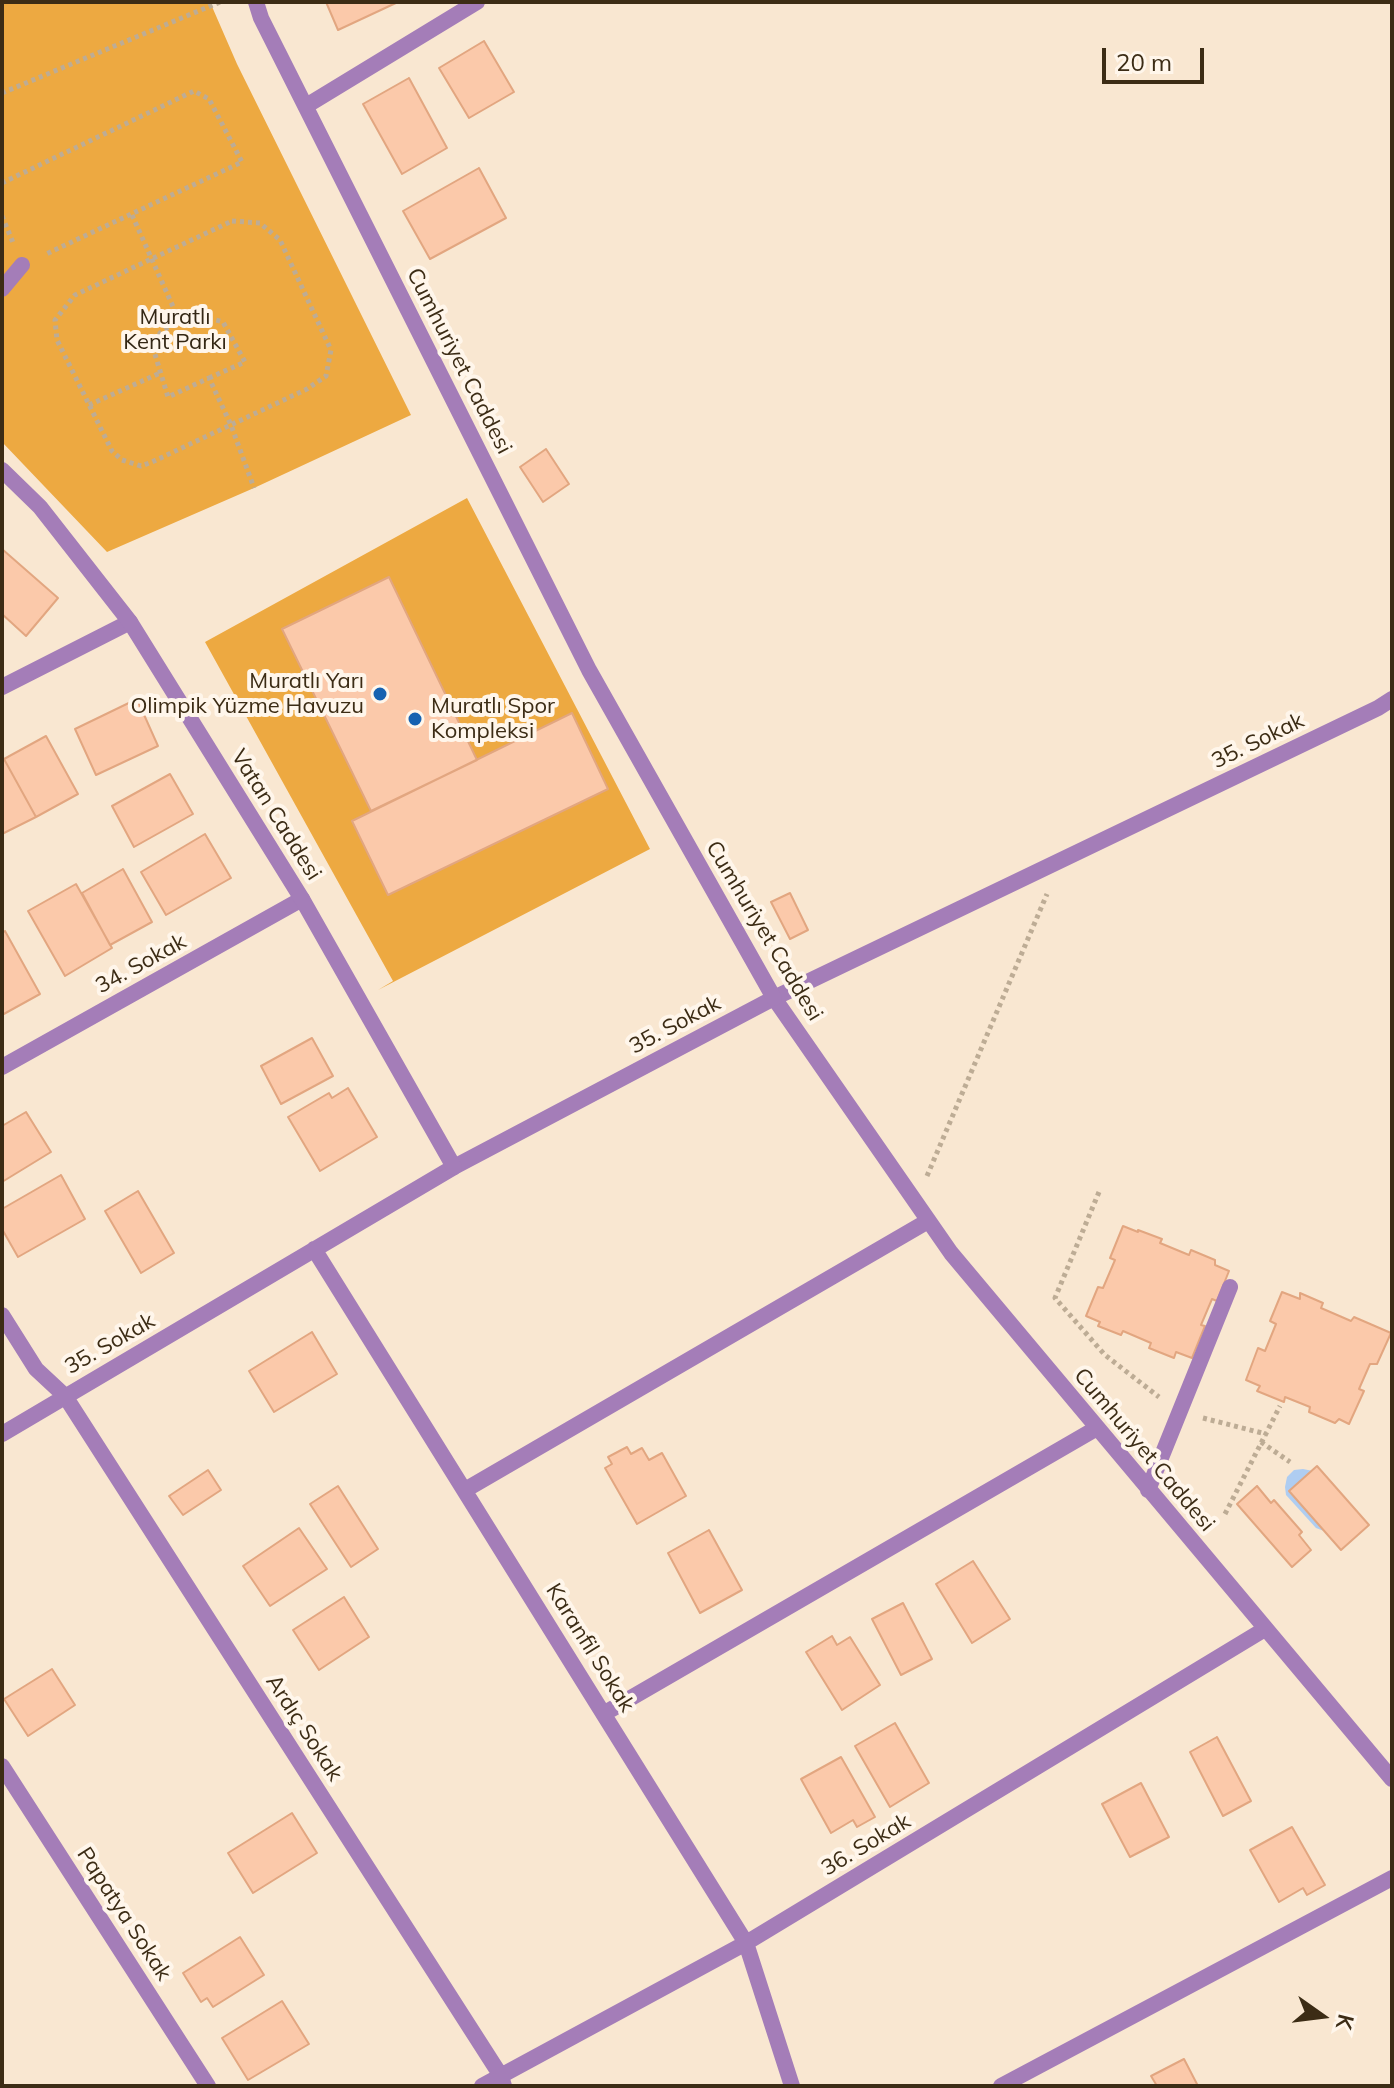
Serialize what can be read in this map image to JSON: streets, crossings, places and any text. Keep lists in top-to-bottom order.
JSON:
{
  "streets": {
    "street": [
      "Cumhuriyet Caddesi",
      "35. Sokak",
      "Vatan Caddesi",
      "34. Sokak",
      "Karanfil Sokak",
      "Ardıç Sokak",
      "36. Sokak",
      "Papatya Sokak"
    ]
  },
  "crossings": [
    ["Cumhuriyet Caddesi", "35. Sokak"],
    ["Cumhuriyet Caddesi", "36. Sokak"],
    ["35. Sokak", "Vatan Caddesi"],
    ["35. Sokak", "Karanfil Sokak"],
    ["35. Sokak", "Ardıç Sokak"],
    ["Vatan Caddesi", "34. Sokak"],
    ["Karanfil Sokak", "36. Sokak"],
    ["Ardıç Sokak", "36. Sokak"]
  ],
  "parks": ["Muratlı Kent Parkı"],
  "places": ["Muratlı Yarı Olimpik Yüzme Havuzu", "Muratlı Spor Kompleksi"],
  "scale_bar": "20 m",
  "north": "right"
}
